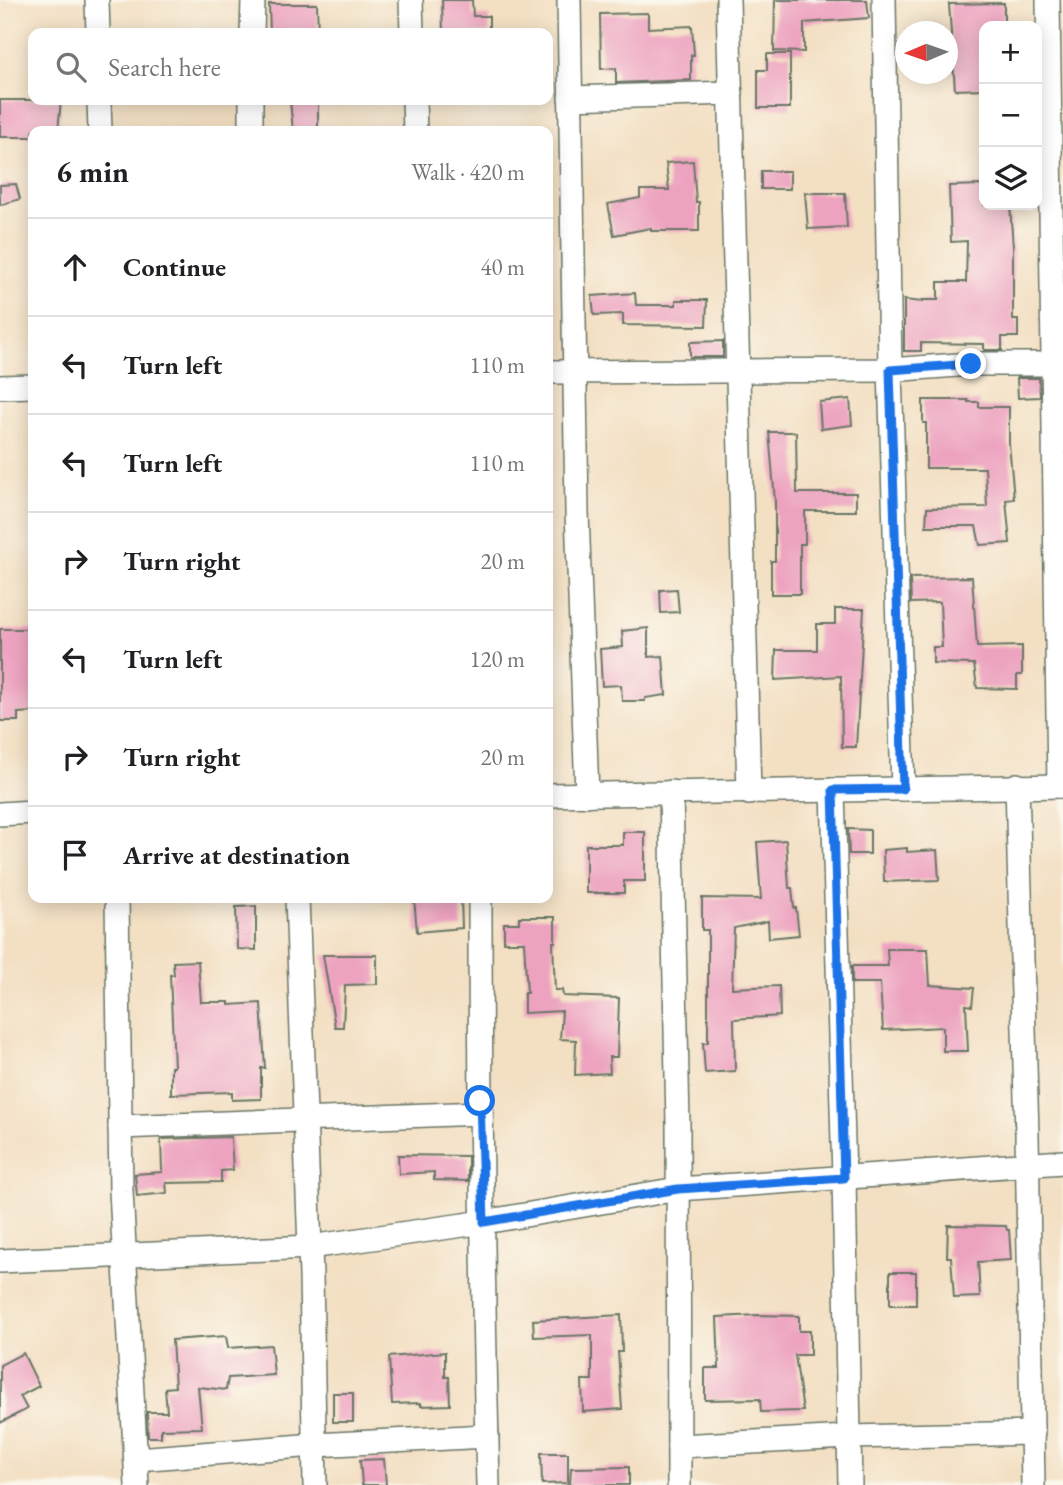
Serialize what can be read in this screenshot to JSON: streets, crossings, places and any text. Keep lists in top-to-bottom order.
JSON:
{
  "north": "left",
  "page": {
    "map_buttons": ["+", "−"],
    "search": "Search here",
    "heading": ["6 min", "Walk · 420 m"],
    "list": [
      ["Continue", "40 m"],
      ["Turn left", "110 m"],
      ["Turn left", "110 m"],
      ["Turn right", "20 m"],
      ["Turn left", "120 m"],
      ["Turn right", "20 m"],
      "Arrive at destination"
    ]
  }
}
